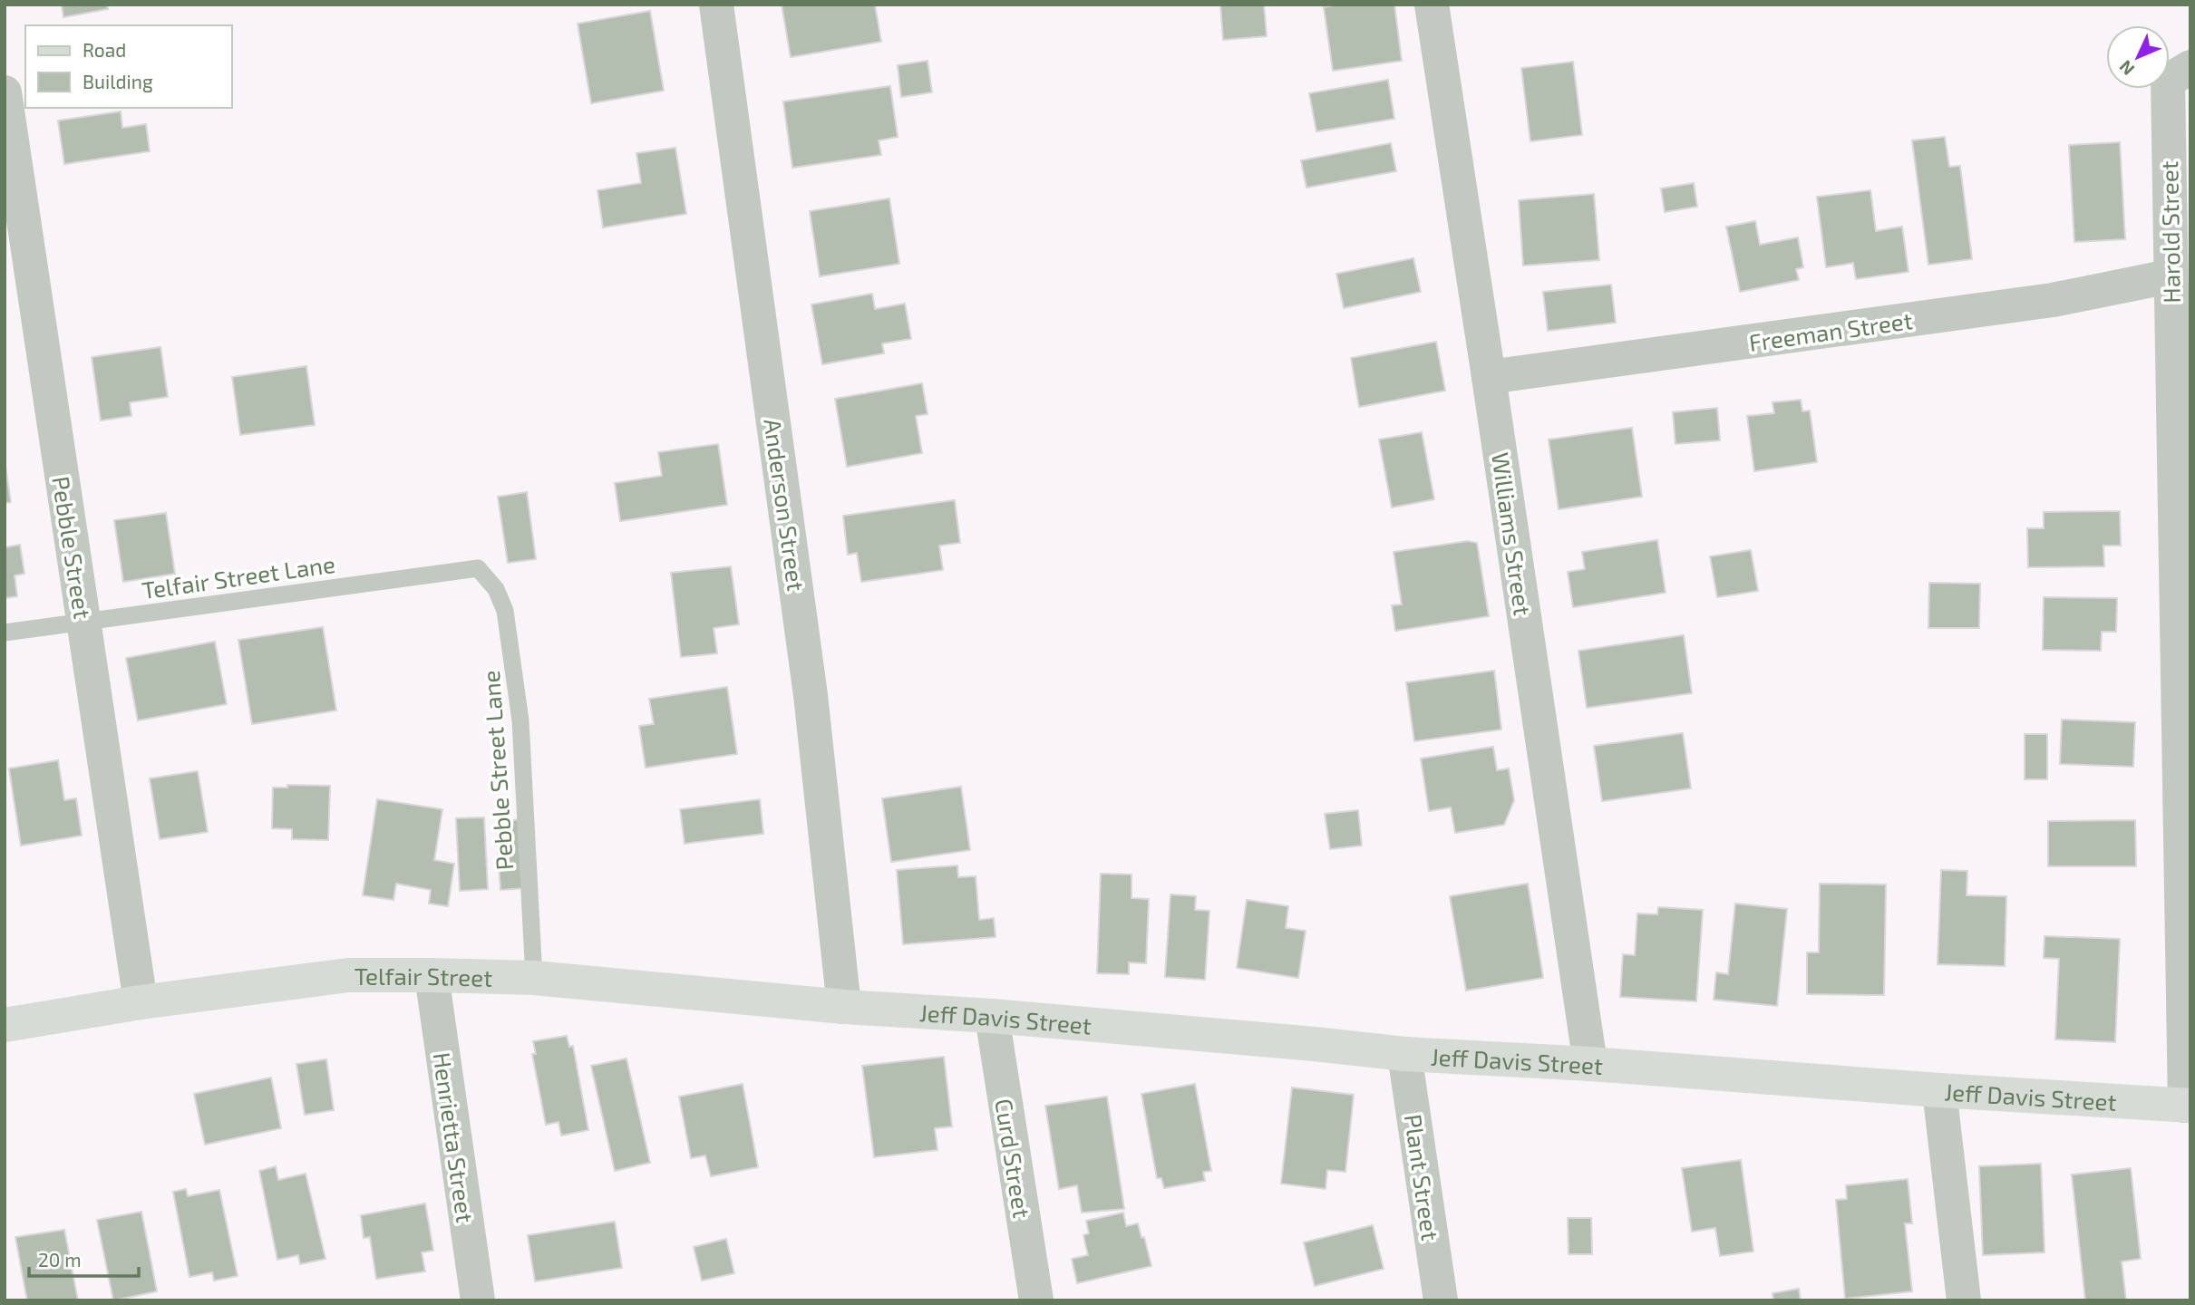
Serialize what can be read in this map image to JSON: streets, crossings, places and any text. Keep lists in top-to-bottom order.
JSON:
{
  "streets": {
    "street": [
      "Harold Street",
      "Freeman Street",
      "Anderson Street",
      "Williams Street",
      "Pebble Street",
      "Telfair Street",
      "Jeff Davis Street",
      "Henrietta Street",
      "Curd Street",
      "Plant Street"
    ],
    "lane": ["Telfair Street Lane", "Pebble Street Lane"]
  },
  "crossings": [
    ["Harold Street", "Freeman Street"],
    ["Harold Street", "Jeff Davis Street"],
    ["Freeman Street", "Williams Street"],
    ["Anderson Street", "Telfair Street"],
    ["Anderson Street", "Jeff Davis Street"],
    ["Williams Street", "Jeff Davis Street"],
    ["Pebble Street", "Telfair Street Lane"],
    ["Pebble Street", "Telfair Street"],
    ["Telfair Street Lane", "Pebble Street Lane"],
    ["Pebble Street Lane", "Telfair Street"],
    ["Telfair Street", "Jeff Davis Street"],
    ["Telfair Street", "Henrietta Street"],
    ["Jeff Davis Street", "Curd Street"],
    ["Jeff Davis Street", "Plant Street"]
  ],
  "legend": ["Road", "Building"],
  "scale_bar": "20 m",
  "north": "bottom left"
}
